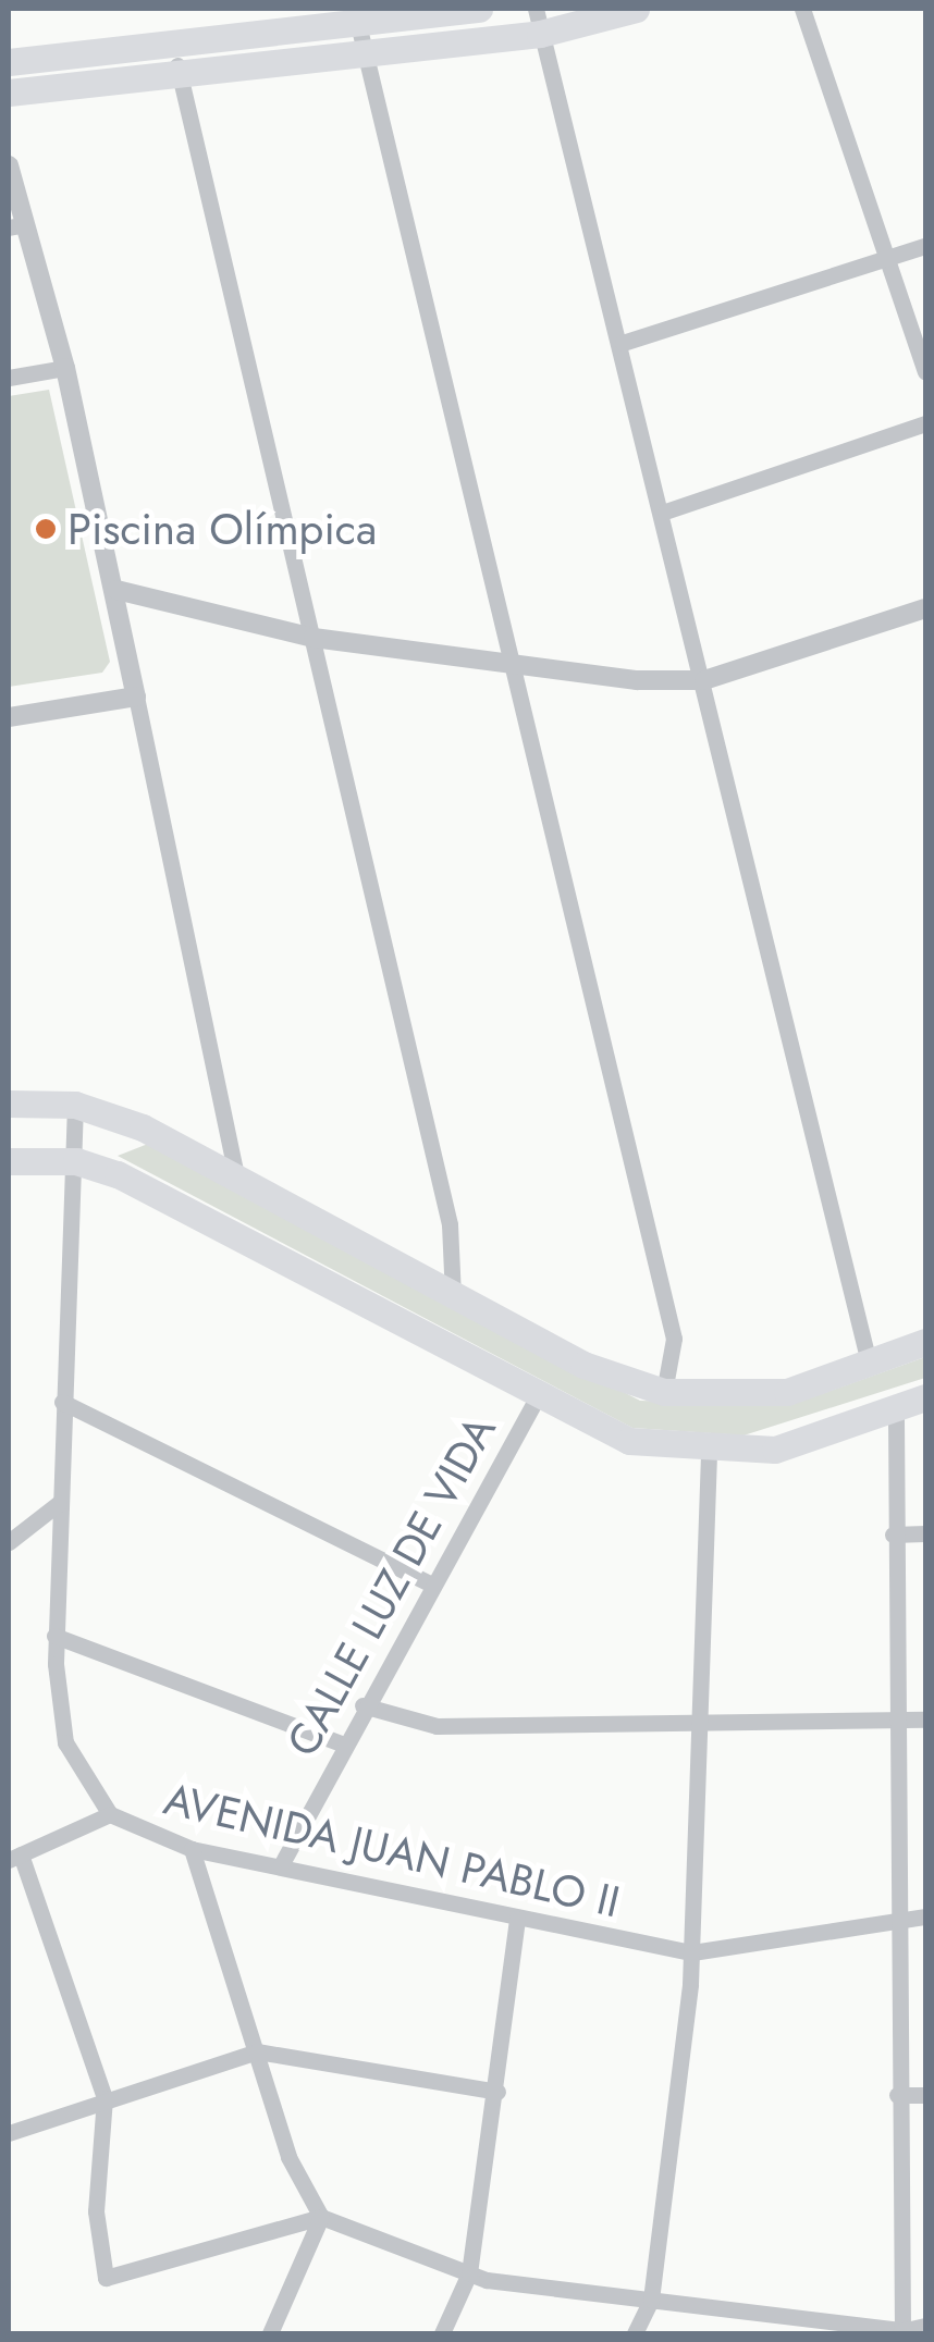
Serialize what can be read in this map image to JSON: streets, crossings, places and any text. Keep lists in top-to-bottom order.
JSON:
{
  "streets": {
    "street": ["CALLE LUZ DE VIDA", "AVENIDA JUAN PABLO II"]
  },
  "crossings": [
    ["CALLE LUZ DE VIDA", "AVENIDA JUAN PABLO II"]
  ],
  "places": ["Piscina Olímpica"]
}
